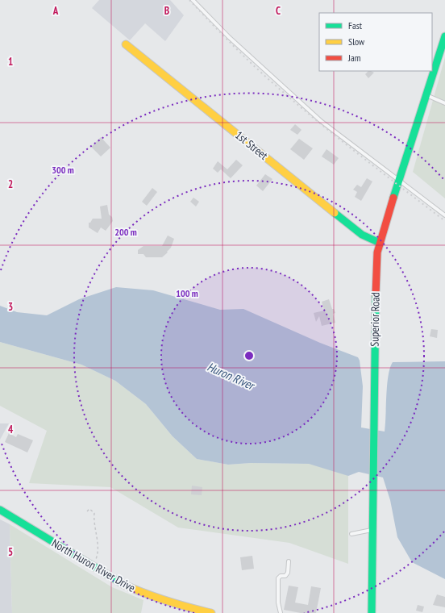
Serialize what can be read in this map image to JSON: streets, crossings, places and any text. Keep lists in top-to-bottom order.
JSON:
{
  "streets": {
    "main road": ["1st Street", "Superior Road", "North Huron River Drive"]
  },
  "crossings": [
    ["1st Street", "Superior Road"]
  ],
  "water": ["Huron River"],
  "legend": ["Fast", "Slow", "Jam"],
  "grid": {
    "columns": ["A", "B", "C"],
    "rows": [
      "1",
      "2",
      "3",
      "4",
      "5"
    ]
  },
  "rings": ["300 m", "200 m", "100 m"]
}
